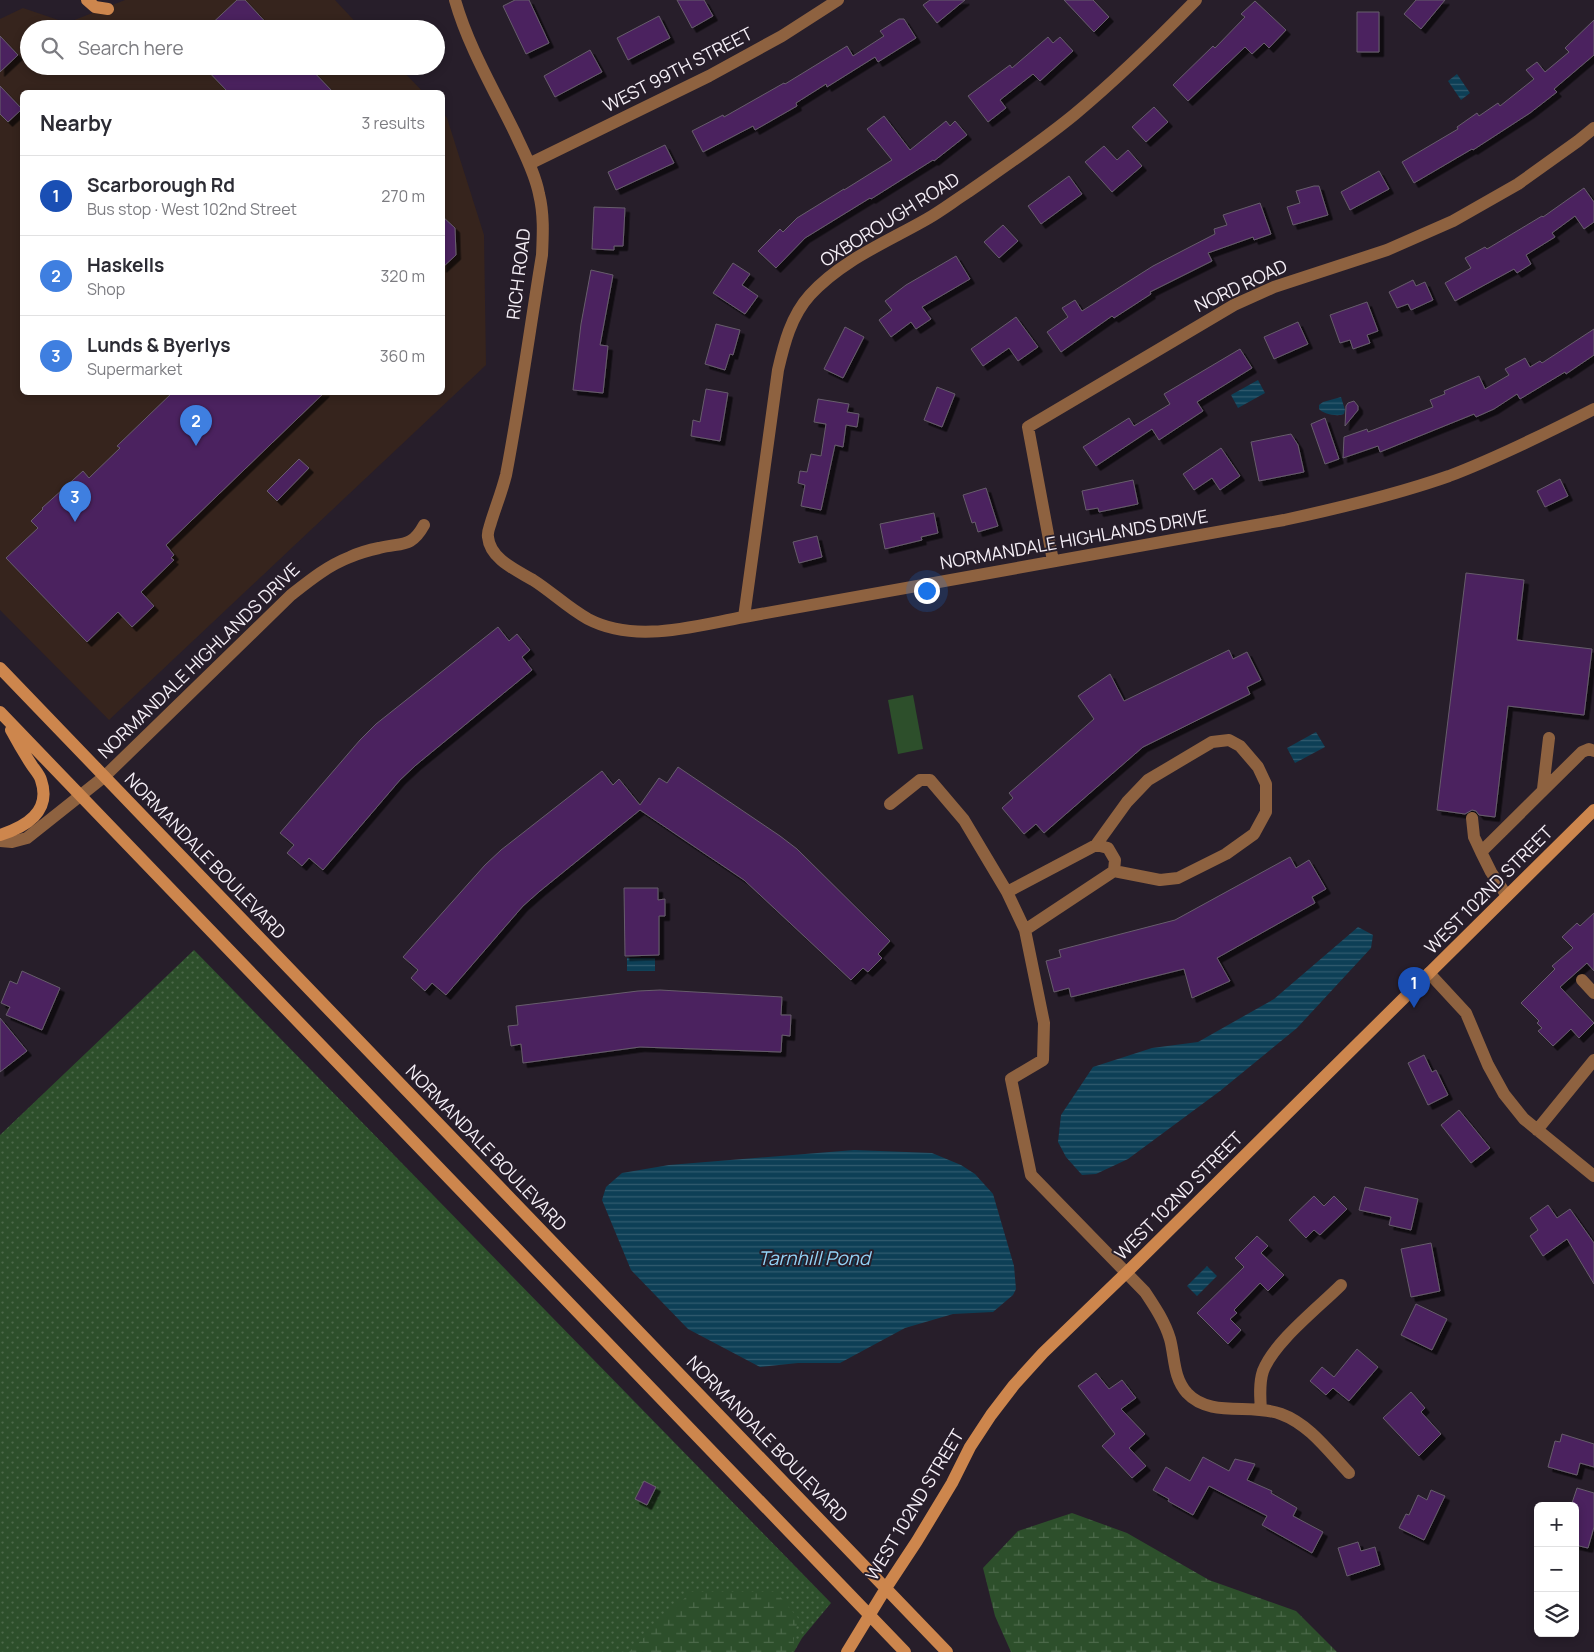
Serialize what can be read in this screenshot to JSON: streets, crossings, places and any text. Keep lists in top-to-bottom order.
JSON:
{
  "streets": {
    "main road": ["NORMANDALE BOULEVARD", "WEST 102ND STREET"],
    "street": [
      "WEST 99TH STREET",
      "OXBOROUGH ROAD",
      "RICH ROAD",
      "NORD ROAD",
      "NORMANDALE HIGHLANDS DRIVE"
    ]
  },
  "crossings": [
    ["WEST 99TH STREET", "RICH ROAD"],
    ["OXBOROUGH ROAD", "NORMANDALE HIGHLANDS DRIVE"],
    ["RICH ROAD", "NORMANDALE HIGHLANDS DRIVE"],
    ["NORD ROAD", "NORMANDALE HIGHLANDS DRIVE"],
    ["NORMANDALE HIGHLANDS DRIVE", "NORMANDALE BOULEVARD"],
    ["NORMANDALE BOULEVARD", "WEST 102ND STREET"]
  ],
  "water": ["Tarnhill Pond"],
  "page": {
    "search": "Search here",
    "heading": ["Nearby", "3 results"],
    "list": [
      {
        "mark": "1",
        "name": "Scarborough Rd",
        "note": "Bus stop · West 102nd Street",
        "value": "270 m"
      },
      {
        "mark": "2",
        "name": "Haskells",
        "note": "Shop",
        "value": "320 m"
      },
      {
        "mark": "3",
        "name": "Lunds & Byerlys",
        "note": "Supermarket",
        "value": "360 m"
      }
    ],
    "pins": ["2", "3", "1"],
    "map_buttons": ["+", "−"]
  }
}
